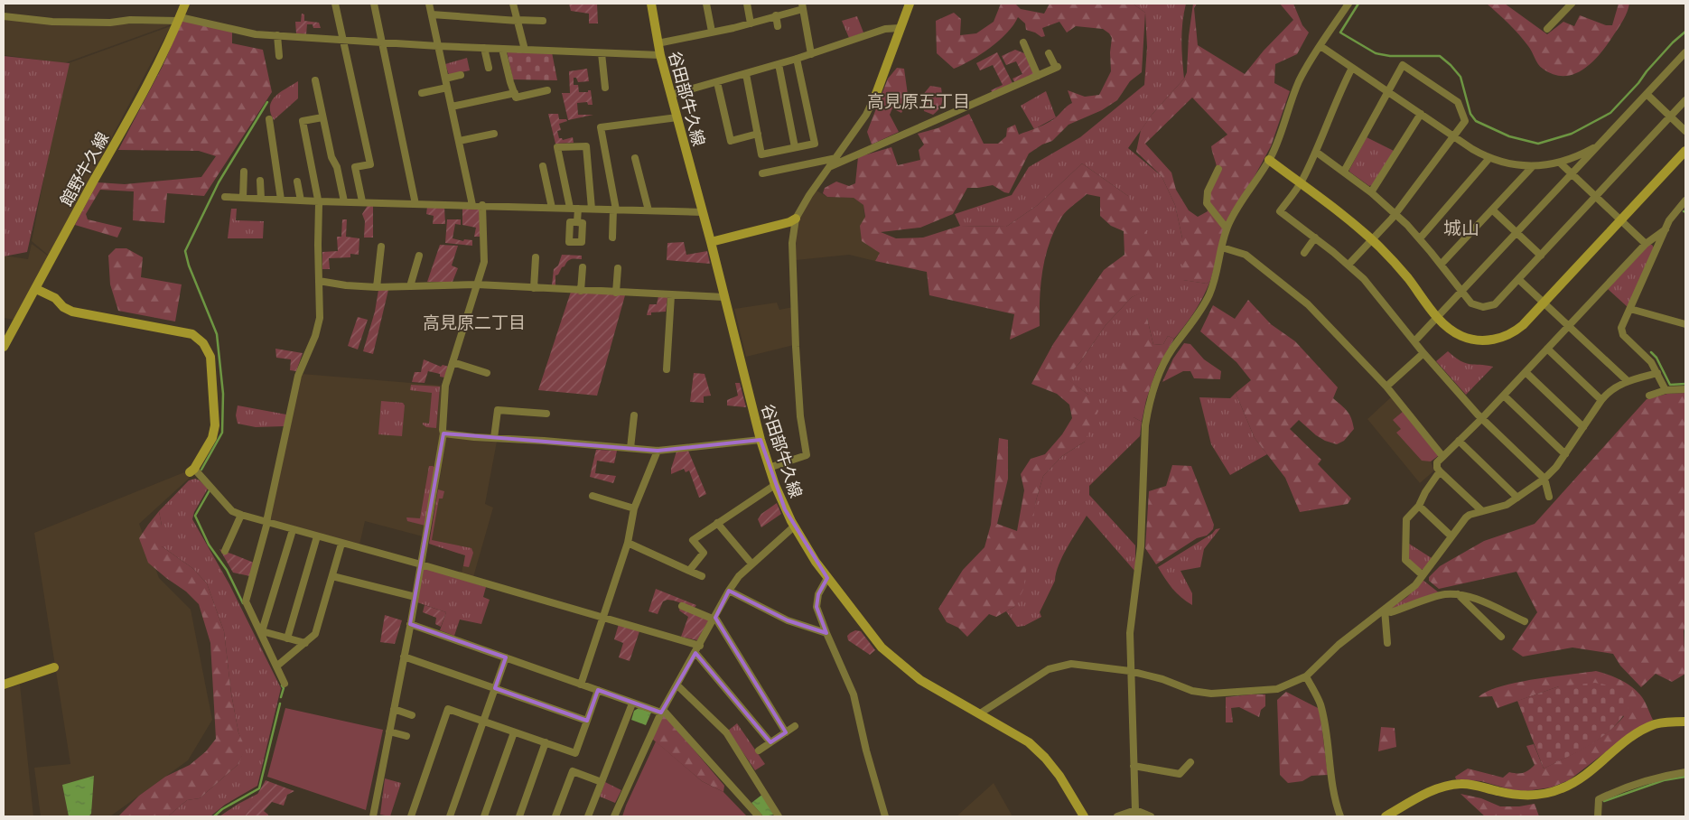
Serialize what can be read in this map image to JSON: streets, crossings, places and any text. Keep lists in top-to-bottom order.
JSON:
{
  "streets": {
    "street": ["谷田部牛久線", "館野牛久線"]
  },
  "districts": ["高見原五丁目", "城山", "高見原二丁目"]
}
